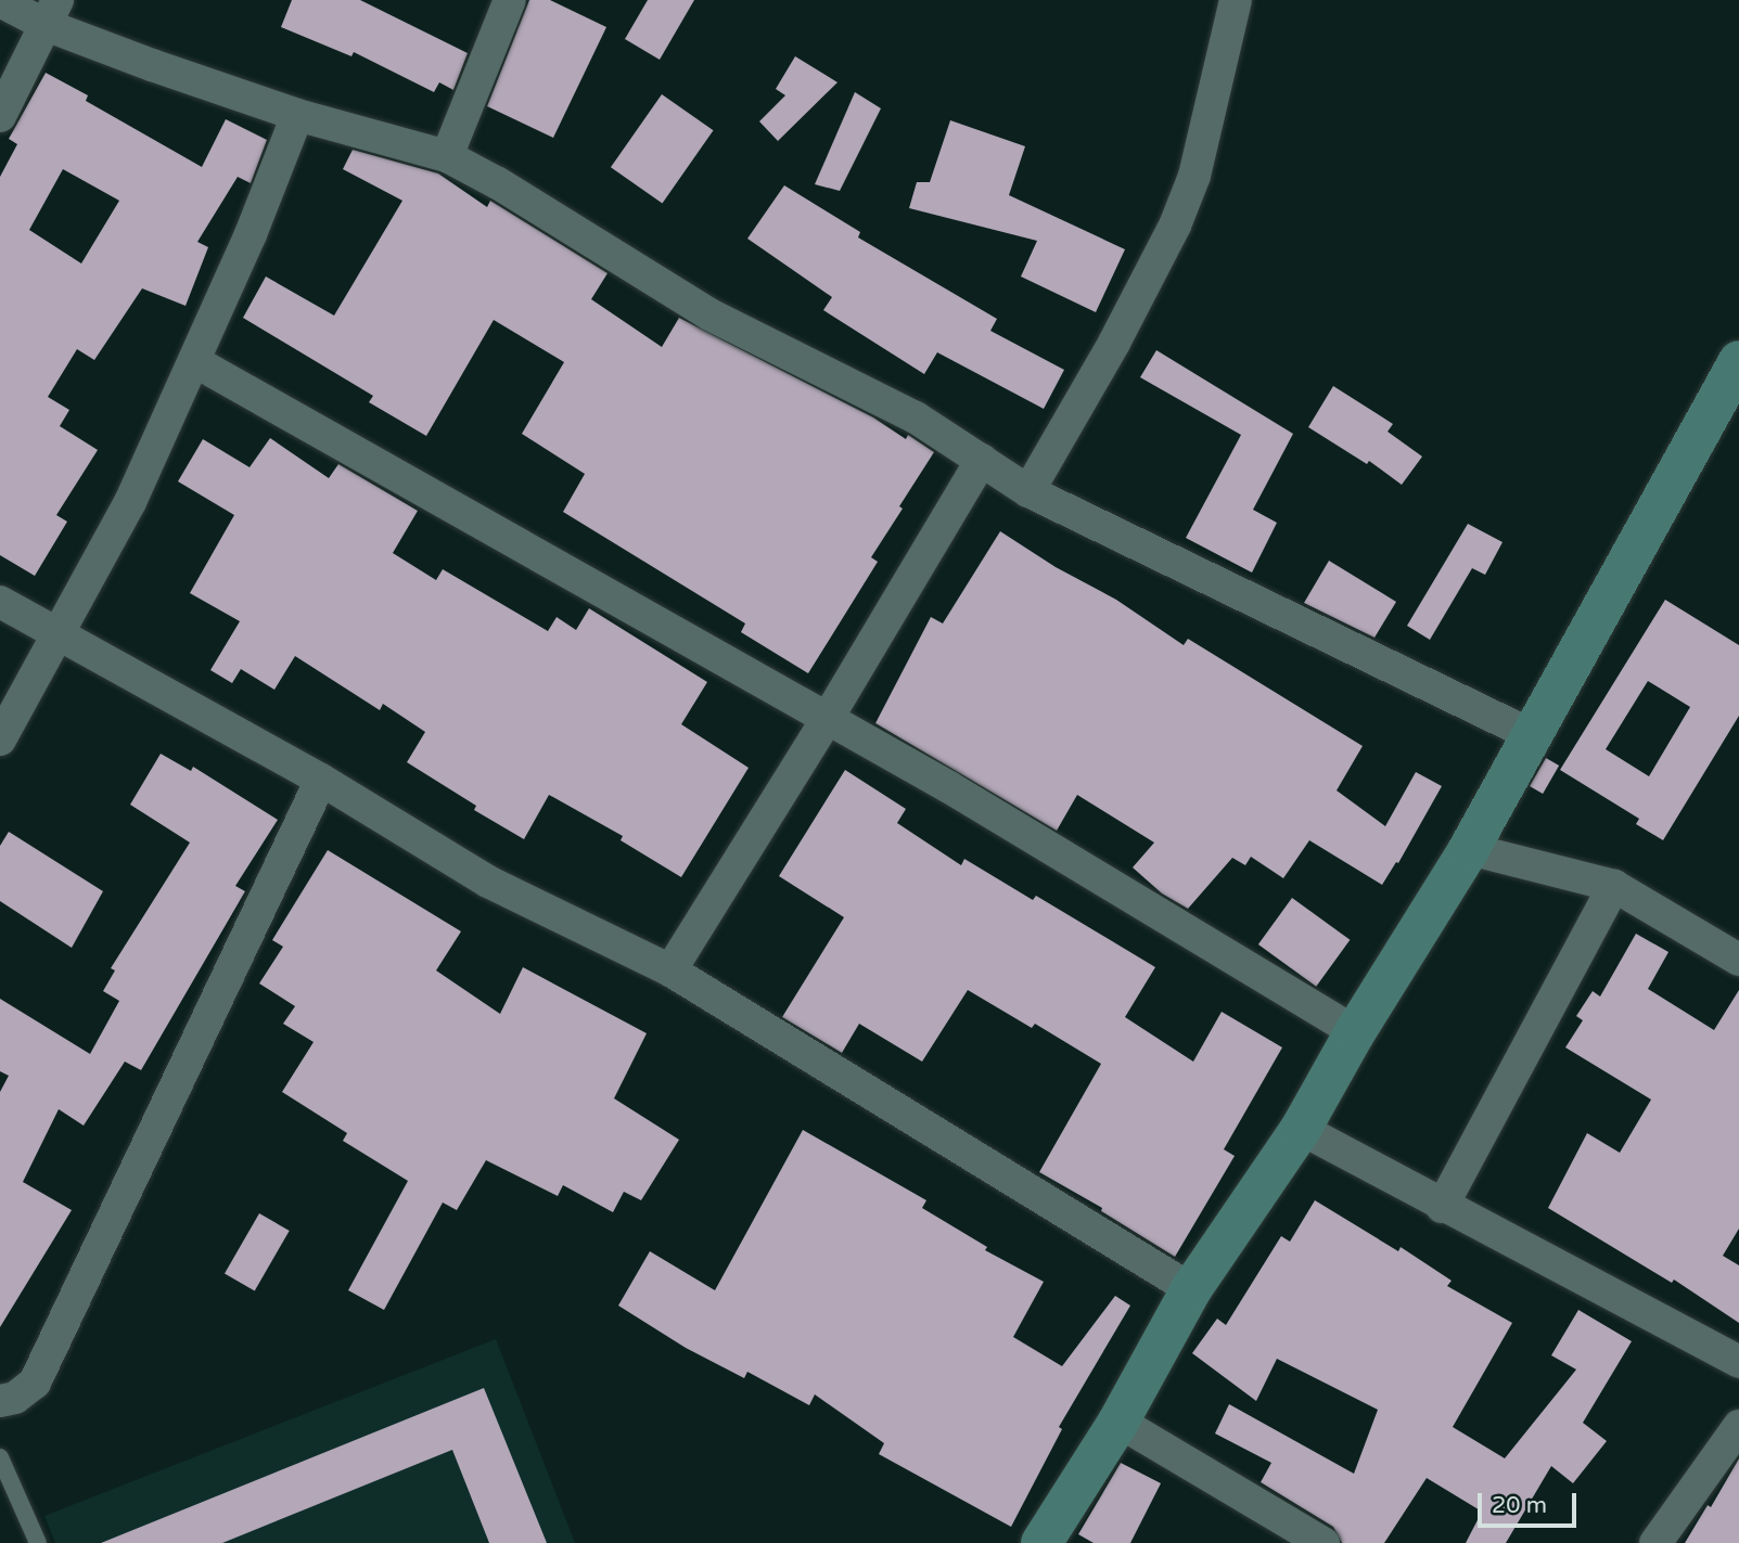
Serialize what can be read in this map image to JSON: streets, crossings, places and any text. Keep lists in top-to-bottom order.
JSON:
{
  "scale_bar": "20 m"
}
